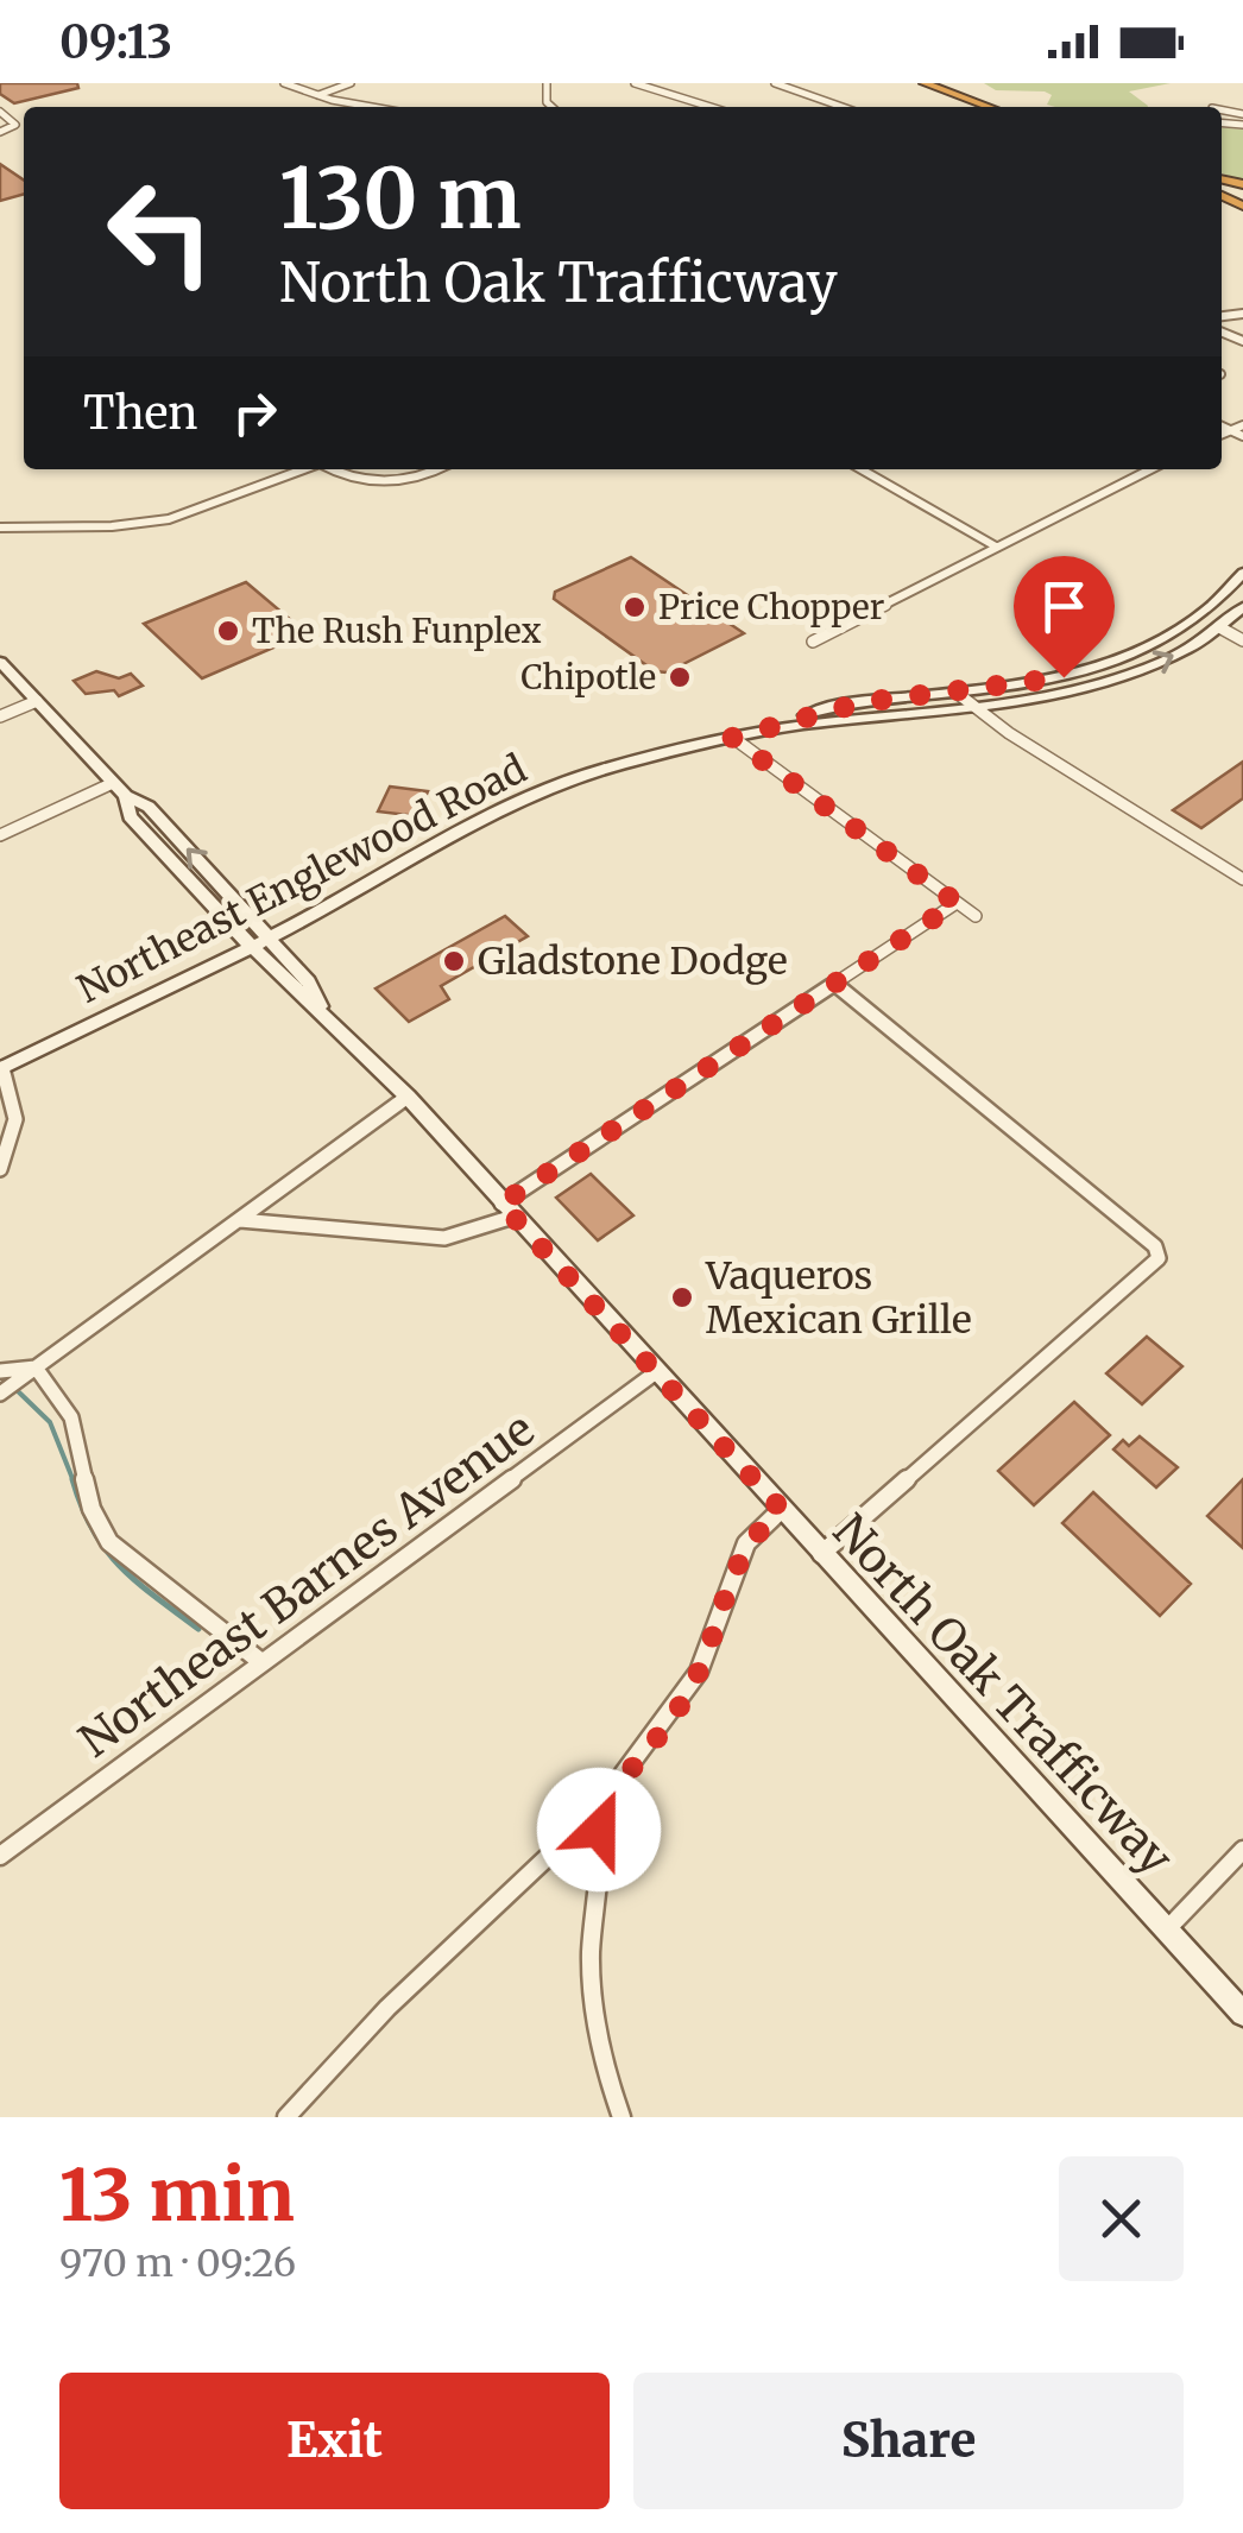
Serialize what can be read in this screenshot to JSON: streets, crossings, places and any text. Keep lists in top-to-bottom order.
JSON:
{
  "streets": {
    "main road": ["Northeast Englewood Road", "North Oak Trafficway"],
    "street": ["Northeast Barnes Avenue"]
  },
  "crossings": [
    ["Northeast Englewood Road", "North Oak Trafficway"],
    ["Northeast Barnes Avenue", "North Oak Trafficway"]
  ],
  "places": [
    "Price Chopper",
    "The Rush Funplex",
    "Chipotle",
    "Gladstone Dodge",
    "Vaqueros Mexican Grille"
  ],
  "page": {
    "status": "09:13",
    "turn": ["130 m", "North Oak Trafficway"],
    "then": "Then",
    "heading": ["13 min", "970 m · 09:26"],
    "buttons": ["Exit", "Share"]
  }
}
